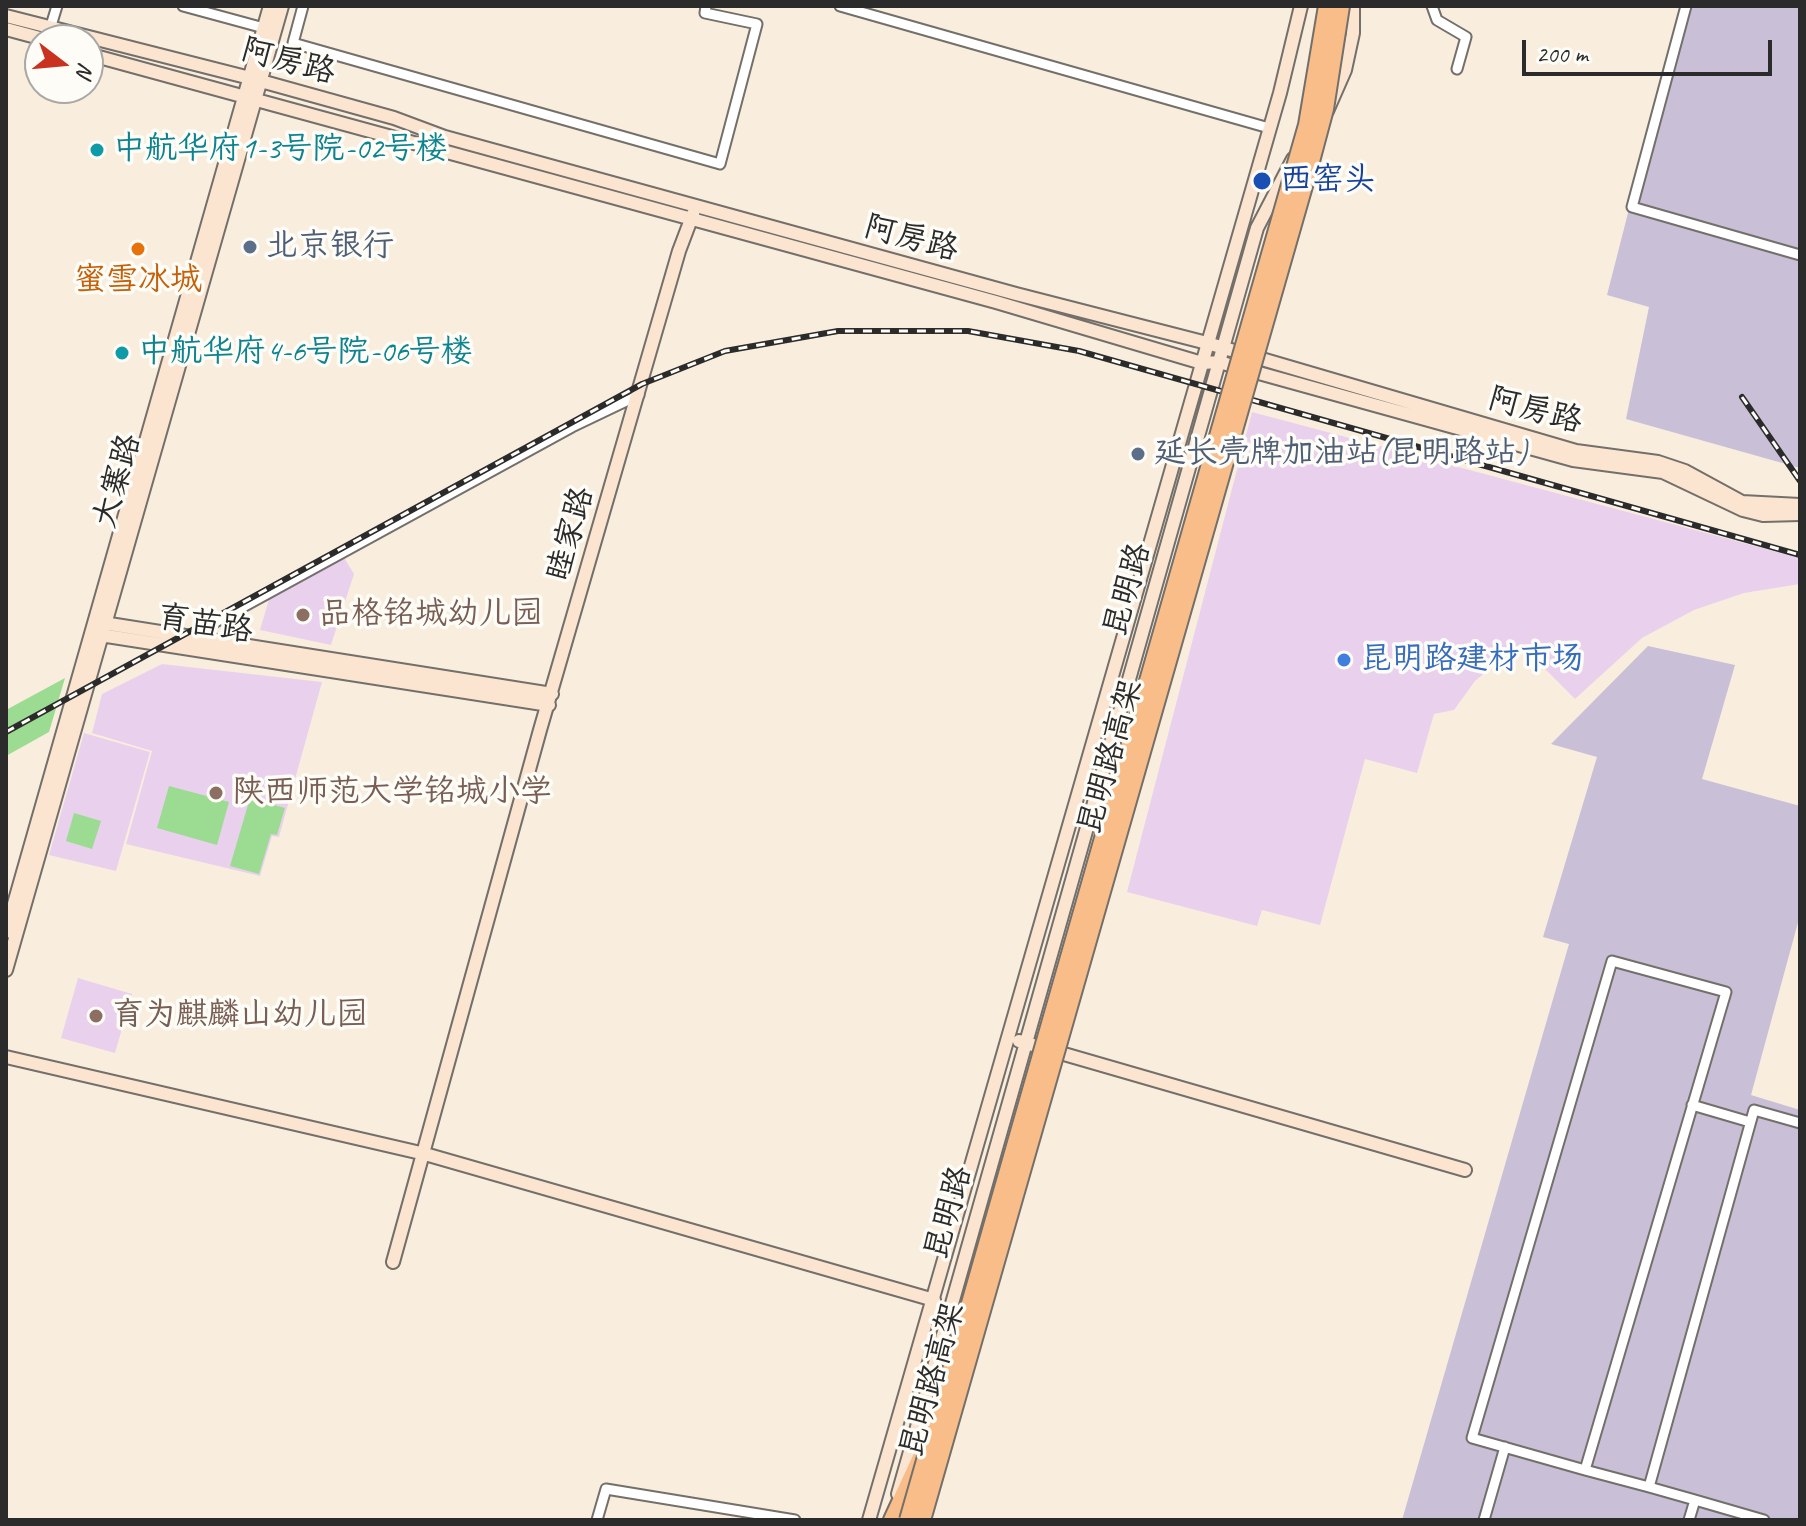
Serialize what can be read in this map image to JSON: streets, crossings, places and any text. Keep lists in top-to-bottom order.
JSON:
{
  "streets": {
    "highway": ["昆明路高架"],
    "main road": [
      "阿房路",
      "大寨路",
      "睦家路",
      "昆明路",
      "育苗路"
    ]
  },
  "crossings": [
    ["阿房路", "大寨路"],
    ["阿房路", "睦家路"],
    ["阿房路", "昆明路"],
    ["大寨路", "育苗路"],
    ["睦家路", "育苗路"],
    ["昆明路", "昆明路高架"]
  ],
  "places": [
    "中航华府1-3号院-02号楼",
    "西窑头",
    "北京银行",
    "蜜雪冰城",
    "中航华府4-6号院-06号楼",
    "延长壳牌加油站(昆明路站)",
    "品格铭城幼儿园",
    "昆明路建材市场",
    "陕西师范大学铭城小学",
    "育为麒麟山幼儿园"
  ],
  "scale_bar": "200 m",
  "north": "right"
}
